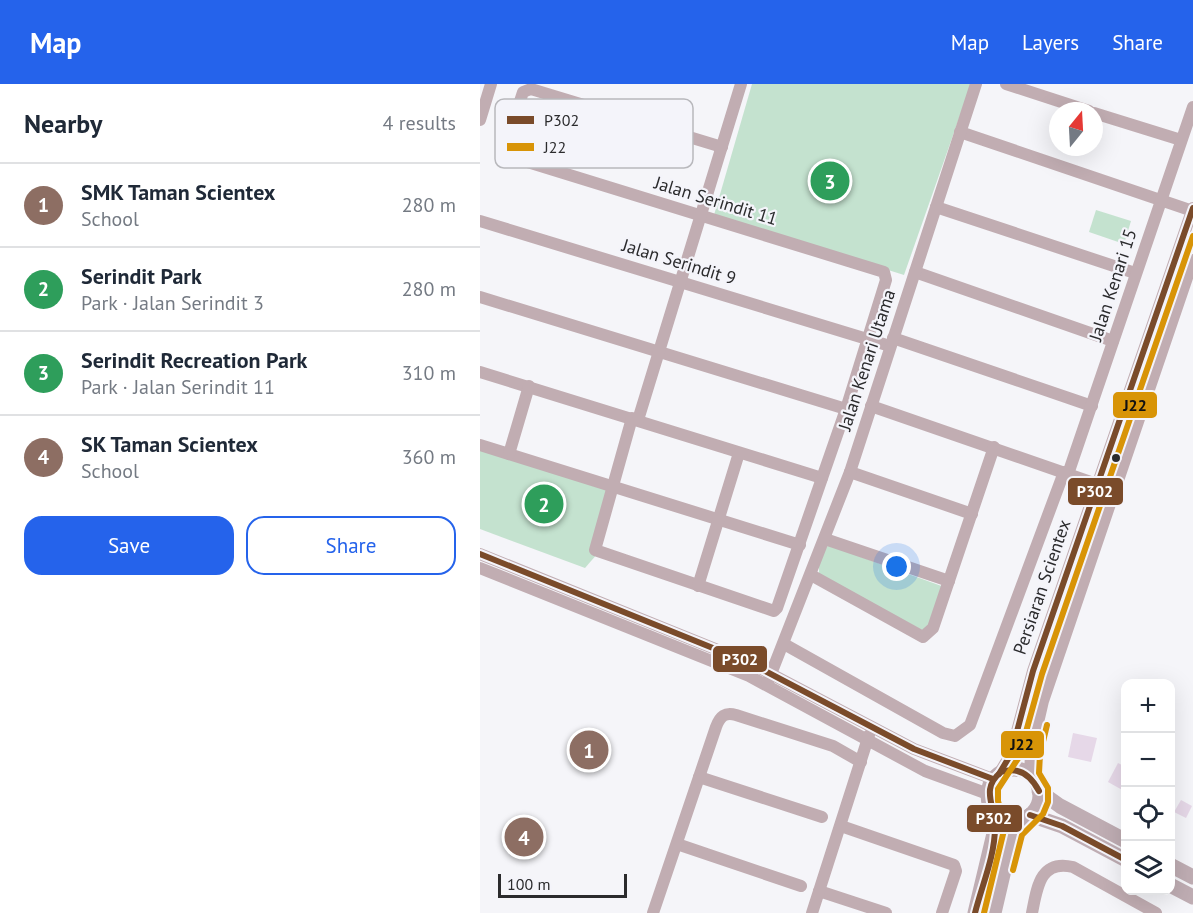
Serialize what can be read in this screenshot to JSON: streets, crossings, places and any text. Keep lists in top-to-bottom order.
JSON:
{
  "streets": {
    "main road": ["Persiaran Scientex"],
    "street": [
      "Jalan Serindit 11",
      "Jalan Serindit 9",
      "Jalan Kenari 15",
      "Jalan Kenari Utama"
    ]
  },
  "crossings": [
    ["Jalan Serindit 11", "Jalan Serindit 9"],
    ["Jalan Serindit 9", "Jalan Kenari 15"],
    ["Jalan Serindit 9", "Jalan Kenari Utama"],
    ["Jalan Kenari 15", "Jalan Kenari Utama"]
  ],
  "lines": ["transit line P302", "transit line J22"],
  "legend": ["P302", "J22"],
  "scale_bar": "100 m",
  "north": "top",
  "page": {
    "header": "Map",
    "nav": ["Map", "Layers", "Share"],
    "heading": ["Nearby", "4 results"],
    "pins": [
      "3",
      "2",
      "1",
      "4"
    ],
    "list": [
      {
        "mark": "1",
        "name": "SMK Taman Scientex",
        "note": "School",
        "value": "280 m"
      },
      {
        "mark": "2",
        "name": "Serindit Park",
        "note": "Park · Jalan Serindit 3",
        "value": "280 m"
      },
      {
        "mark": "3",
        "name": "Serindit Recreation Park",
        "note": "Park · Jalan Serindit 11",
        "value": "310 m"
      },
      {
        "mark": "4",
        "name": "SK Taman Scientex",
        "note": "School",
        "value": "360 m"
      }
    ],
    "buttons": ["Save", "Share"],
    "map_buttons": ["+", "−"],
    "scale": "100 m"
  }
}
